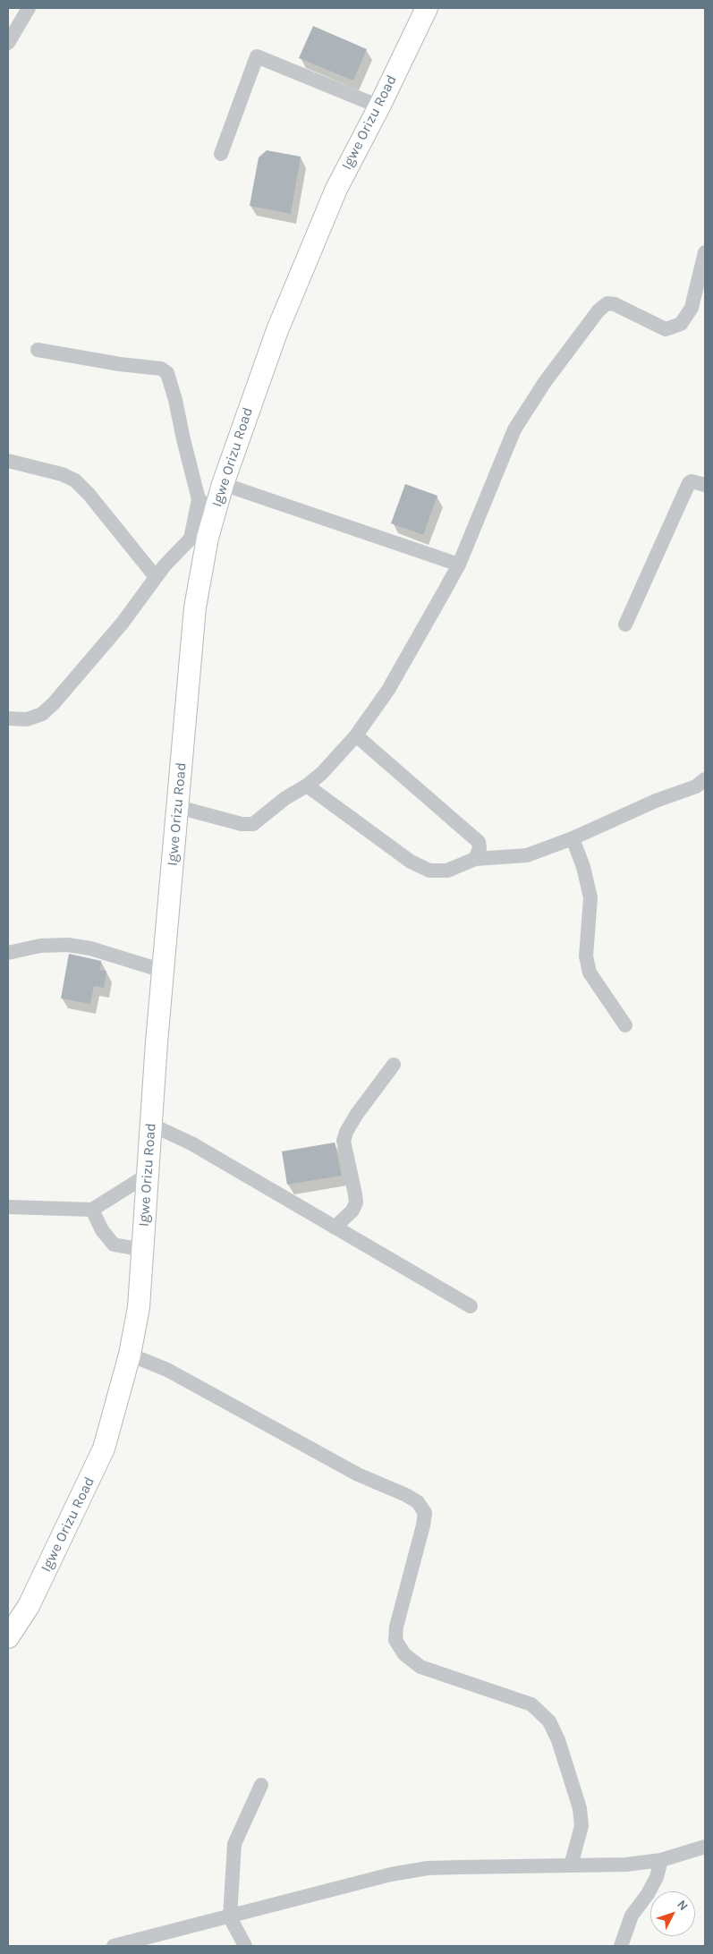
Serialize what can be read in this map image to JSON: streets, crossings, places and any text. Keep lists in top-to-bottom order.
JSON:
{
  "streets": {
    "main road": ["Igwe Orizu Road"]
  },
  "north": "top right"
}
